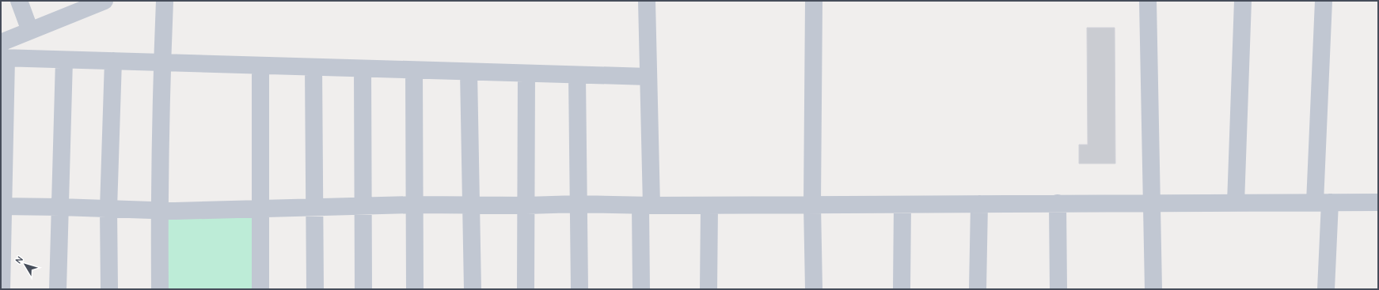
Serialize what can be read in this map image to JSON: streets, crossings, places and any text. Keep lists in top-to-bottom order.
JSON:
{
  "north": "top left"
}
